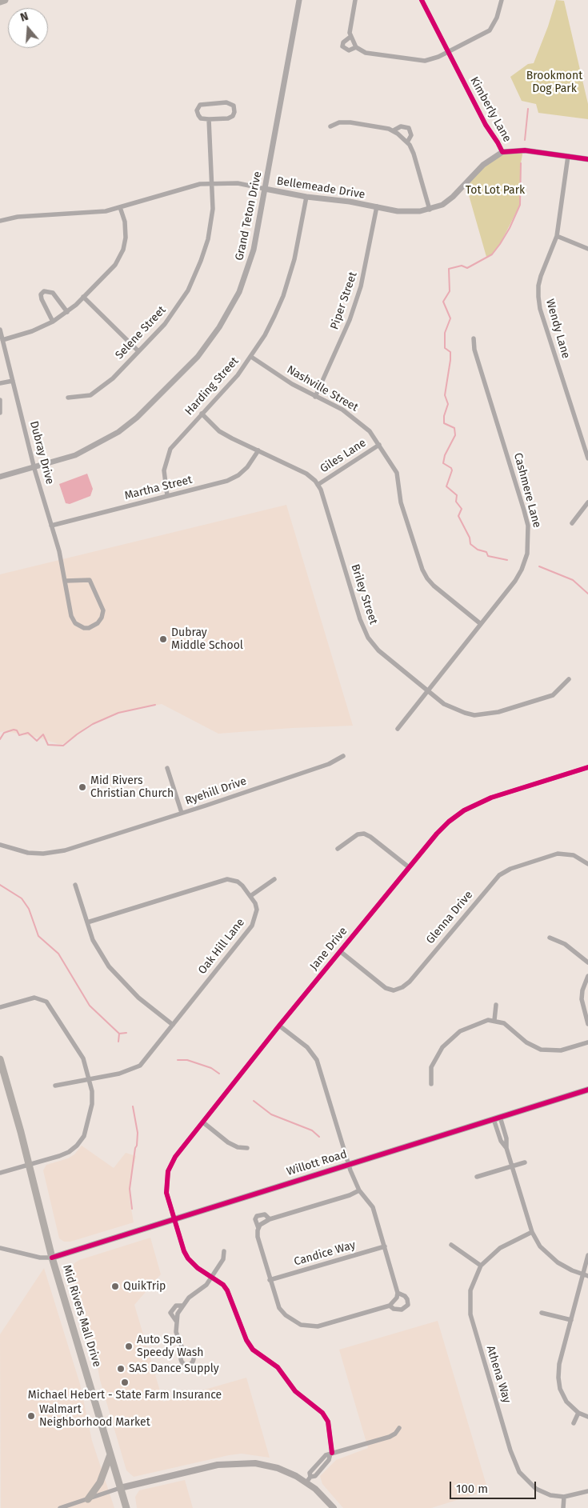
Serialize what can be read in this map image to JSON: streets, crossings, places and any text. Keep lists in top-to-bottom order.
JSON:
{
  "streets": {
    "main road": ["Willott Road", "Mid Rivers Mall Drive"],
    "street": [
      "Kimberly Lane",
      "Bellemeade Drive",
      "Grand Teton Drive",
      "Piper Street",
      "Wendy Lane",
      "Selene Street",
      "Harding Street",
      "Nashville Street",
      "Dubray Drive",
      "Giles Lane",
      "Martha Street",
      "Cashmere Lane",
      "Briley Street",
      "Ryehill Drive",
      "Glenna Drive",
      "Oak Hill Lane",
      "Jane Drive",
      "Candice Way",
      "Athena Way"
    ]
  },
  "crossings": [
    ["Kimberly Lane", "Bellemeade Drive"],
    ["Kimberly Lane", "Wendy Lane"],
    ["Bellemeade Drive", "Grand Teton Drive"],
    ["Bellemeade Drive", "Piper Street"],
    ["Bellemeade Drive", "Selene Street"],
    ["Bellemeade Drive", "Harding Street"],
    ["Grand Teton Drive", "Dubray Drive"],
    ["Piper Street", "Nashville Street"],
    ["Harding Street", "Nashville Street"],
    ["Harding Street", "Martha Street"],
    ["Nashville Street", "Giles Lane"],
    ["Nashville Street", "Cashmere Lane"],
    ["Dubray Drive", "Martha Street"],
    ["Giles Lane", "Briley Street"],
    ["Cashmere Lane", "Briley Street"],
    ["Glenna Drive", "Jane Drive"],
    ["Jane Drive", "Willott Road"],
    ["Willott Road", "Mid Rivers Mall Drive"]
  ],
  "parks": ["Brookmont Dog Park", "Tot Lot Park"],
  "places": [
    "Dubray Middle School",
    "Mid Rivers Christian Church",
    "QuikTrip",
    "Auto Spa Speedy Wash",
    "SAS Dance Supply",
    "Michael Hebert - State Farm Insurance",
    "Walmart Neighborhood Market"
  ],
  "scale_bar": "100 m",
  "north": "top"
}
